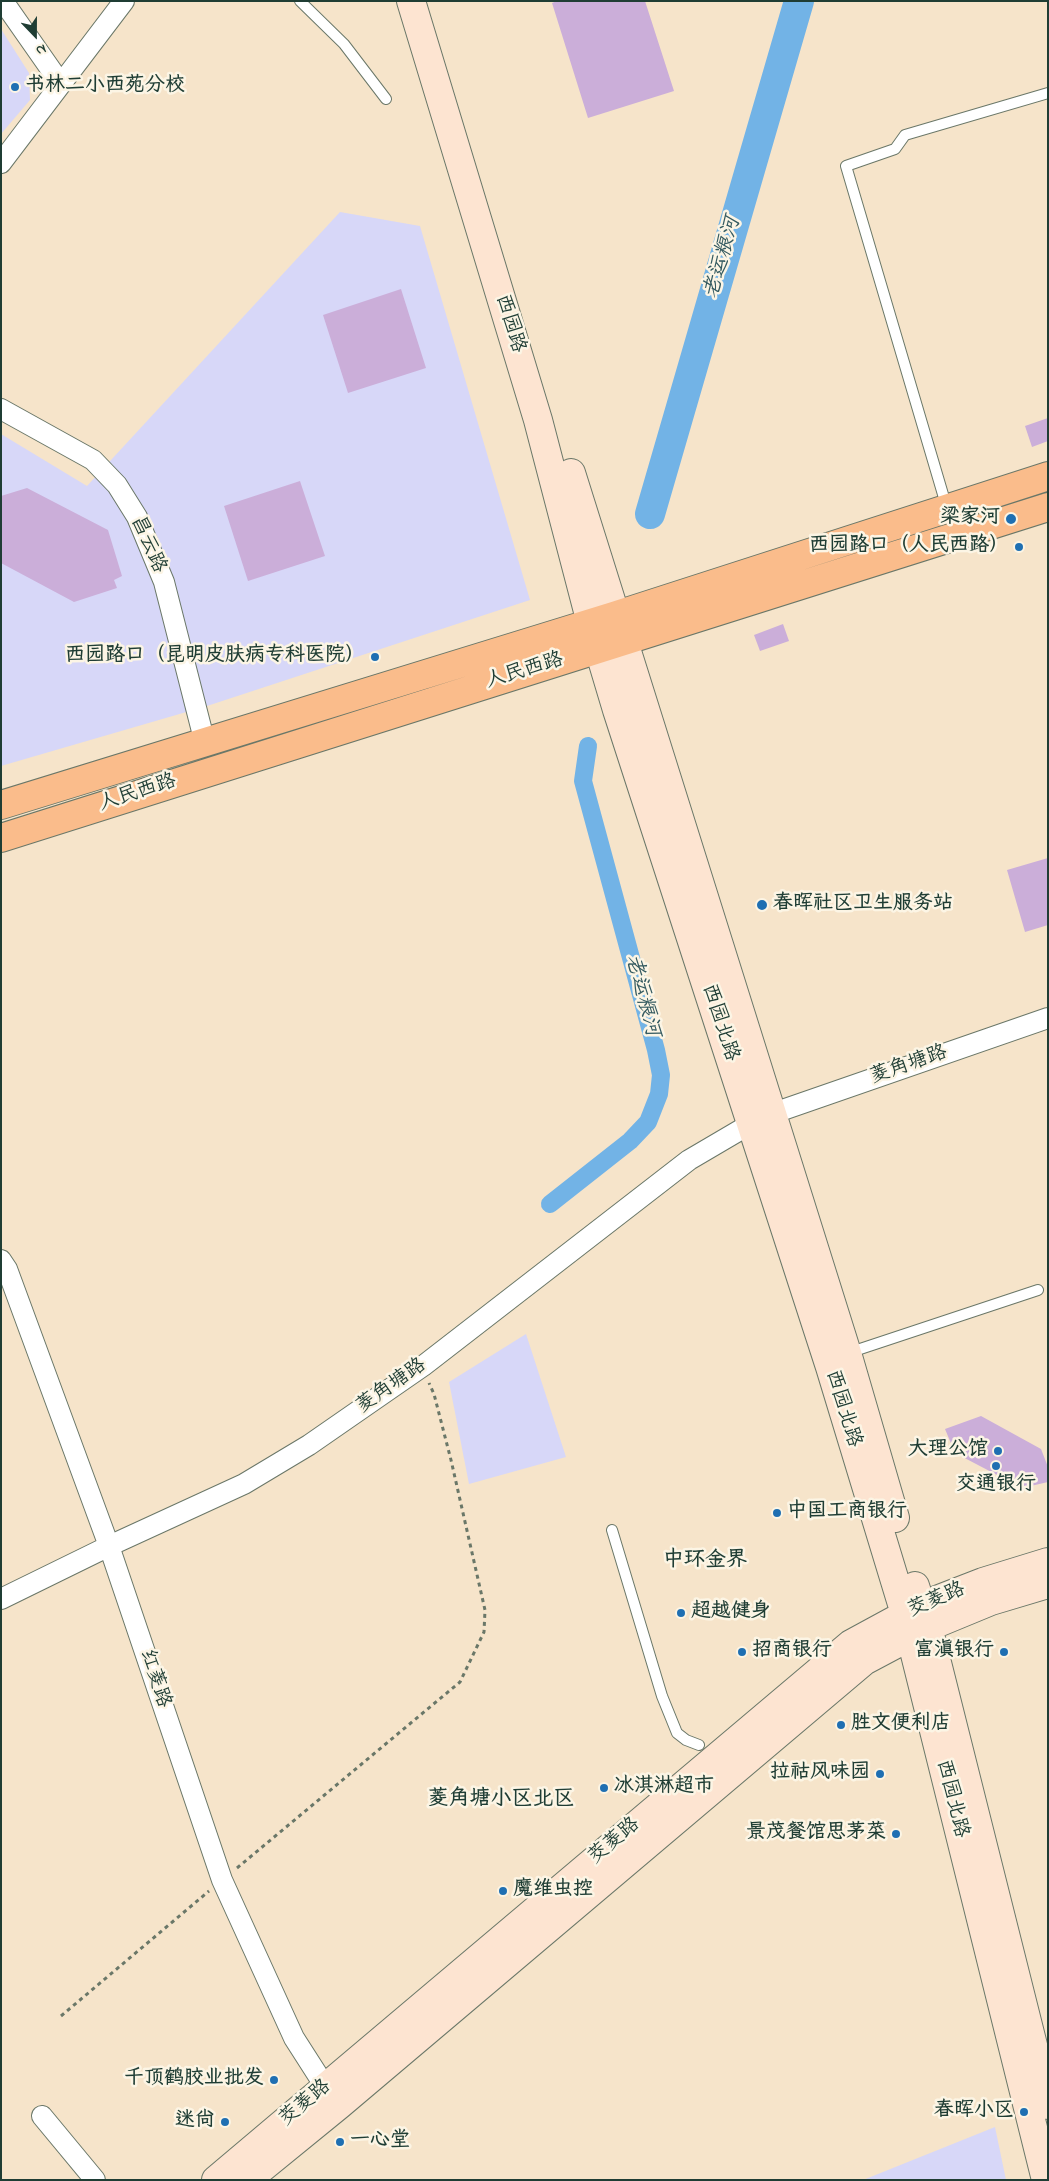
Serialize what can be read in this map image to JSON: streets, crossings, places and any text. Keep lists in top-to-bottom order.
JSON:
{
  "streets": {
    "main road": [
      "西园路",
      "人民西路",
      "西园北路",
      "茭菱路"
    ],
    "street": ["昌云路", "菱角塘路", "红菱路"]
  },
  "crossings": [
    ["西园路", "人民西路"],
    ["西园路", "西园北路"],
    ["昌云路", "人民西路"],
    ["人民西路", "西园北路"],
    ["西园北路", "菱角塘路"],
    ["西园北路", "茭菱路"],
    ["菱角塘路", "红菱路"],
    ["茭菱路", "红菱路"]
  ],
  "districts": ["中环金界", "菱角塘小区北区"],
  "water": ["老运粮河"],
  "places": [
    "书林二小西苑分校",
    "梁家河",
    "西园路口（人民西路）",
    "西园路口（昆明皮肤病专科医院）",
    "春晖社区卫生服务站",
    "大理公馆",
    "交通银行",
    "中国工商银行",
    "超越健身",
    "招商银行",
    "富滇银行",
    "胜文便利店",
    "拉祜风味园",
    "冰淇淋超市",
    "景茂餐馆思茅菜",
    "魔维虫控",
    "千顶鹤胶业批发",
    "春晖小区",
    "迷尚",
    "一心堂"
  ],
  "north": "bottom"
}
